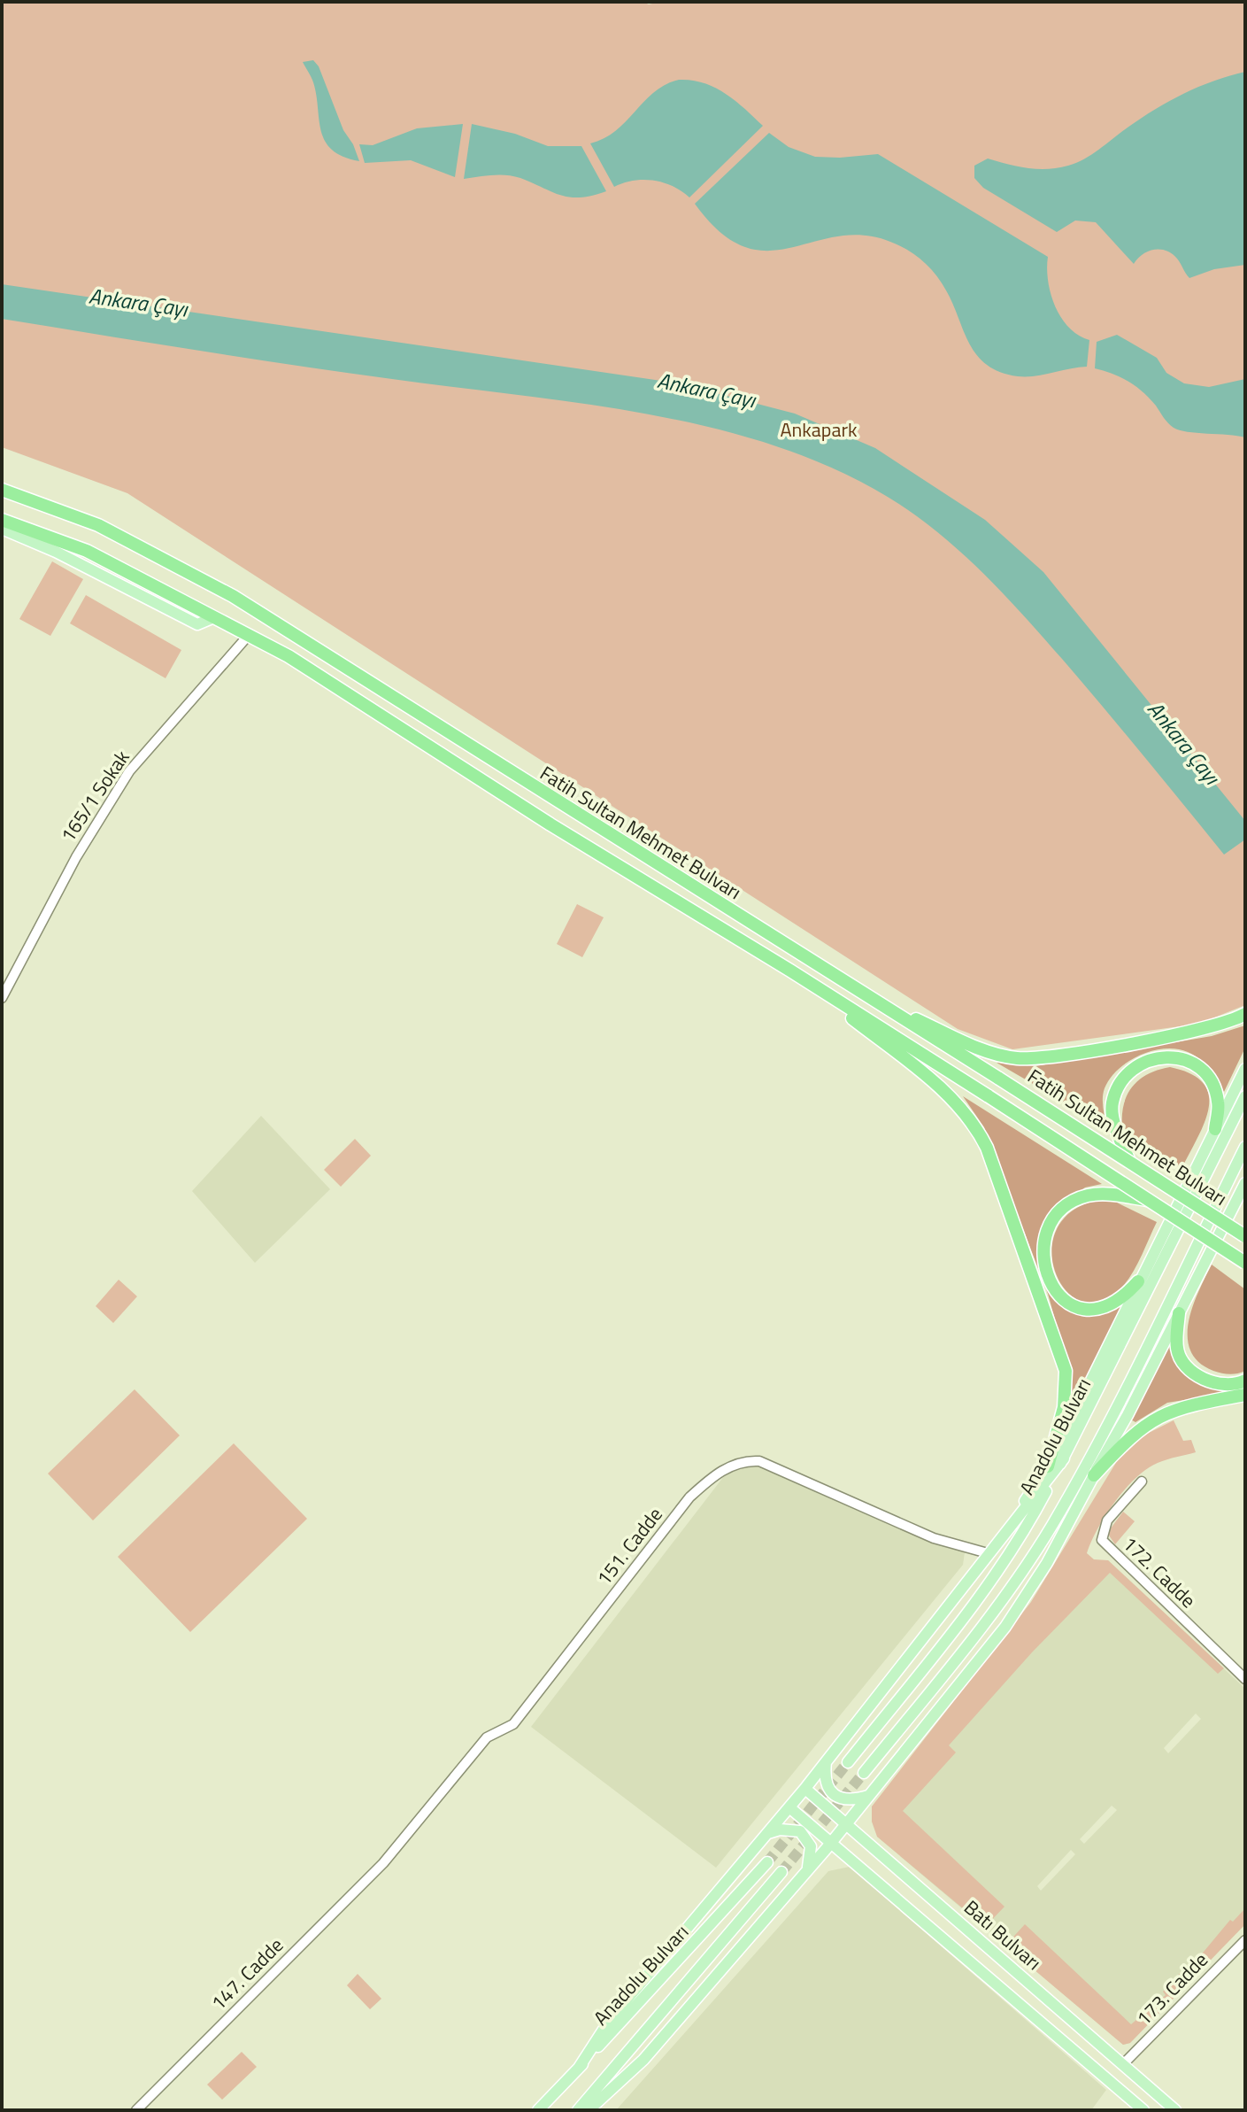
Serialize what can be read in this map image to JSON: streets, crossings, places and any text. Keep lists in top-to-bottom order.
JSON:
{
  "streets": {
    "highway": ["Fatih Sultan Mehmet Bulvarı"],
    "main road": ["Anadolu Bulvarı", "Batı Bulvarı"],
    "street": [
      "165/1 Sokak",
      "151. Cadde",
      "172. Cadde",
      "147. Cadde",
      "173. Cadde"
    ]
  },
  "crossings": [
    ["165/1 Sokak", "Fatih Sultan Mehmet Bulvarı"],
    ["151. Cadde", "147. Cadde"],
    ["Batı Bulvarı", "173. Cadde"]
  ],
  "water": ["Ankara Çayı"],
  "parks": ["Ankapark"]
}
